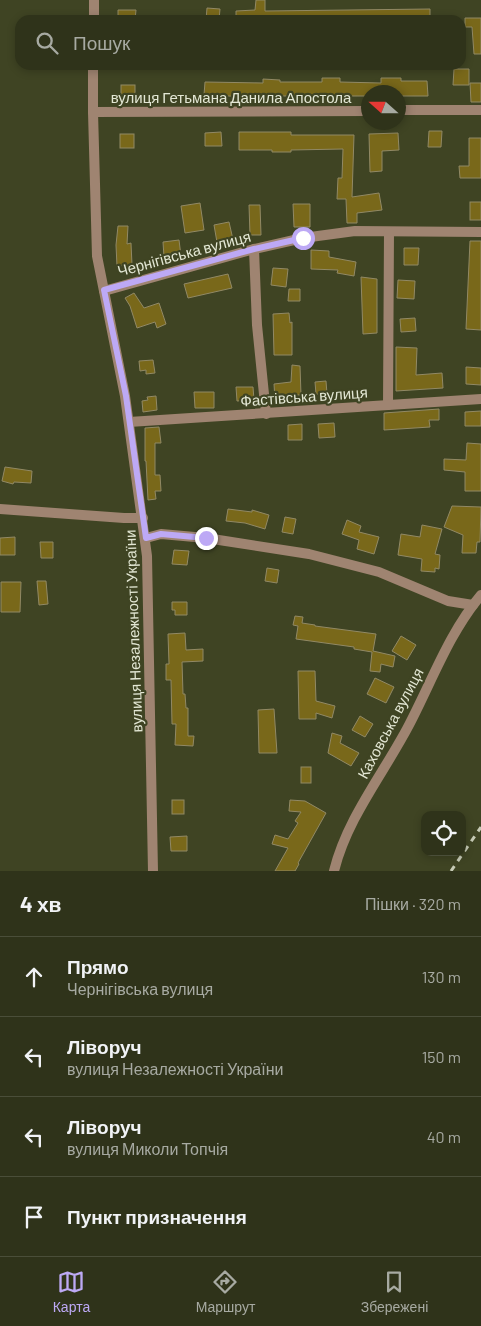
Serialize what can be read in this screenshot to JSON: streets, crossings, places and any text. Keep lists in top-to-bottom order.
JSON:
{
  "streets": {
    "street": [
      "вулиця Гетьмана Данила Апостола",
      "Чернігівська вулиця",
      "Фастівська вулиця",
      "вулиця Незалежності України",
      "Каховська вулиця"
    ]
  },
  "crossings": [
    ["вулиця Гетьмана Данила Апостола", "вулиця Незалежності України"],
    ["Чернігівська вулиця", "вулиця Незалежності України"],
    ["Фастівська вулиця", "вулиця Незалежності України"]
  ],
  "north": "left",
  "page": {
    "search": "Пошук",
    "heading": ["4 хв", "Пішки · 320 m"],
    "list": [
      ["Прямо", "Чернігівська вулиця", "130 m"],
      ["Ліворуч", "вулиця Незалежності України", "150 m"],
      ["Ліворуч", "вулиця Миколи Топчія", "40 m"],
      "Пункт призначення"
    ],
    "nav": ["Карта", "Маршрут", "Збережені"]
  }
}
